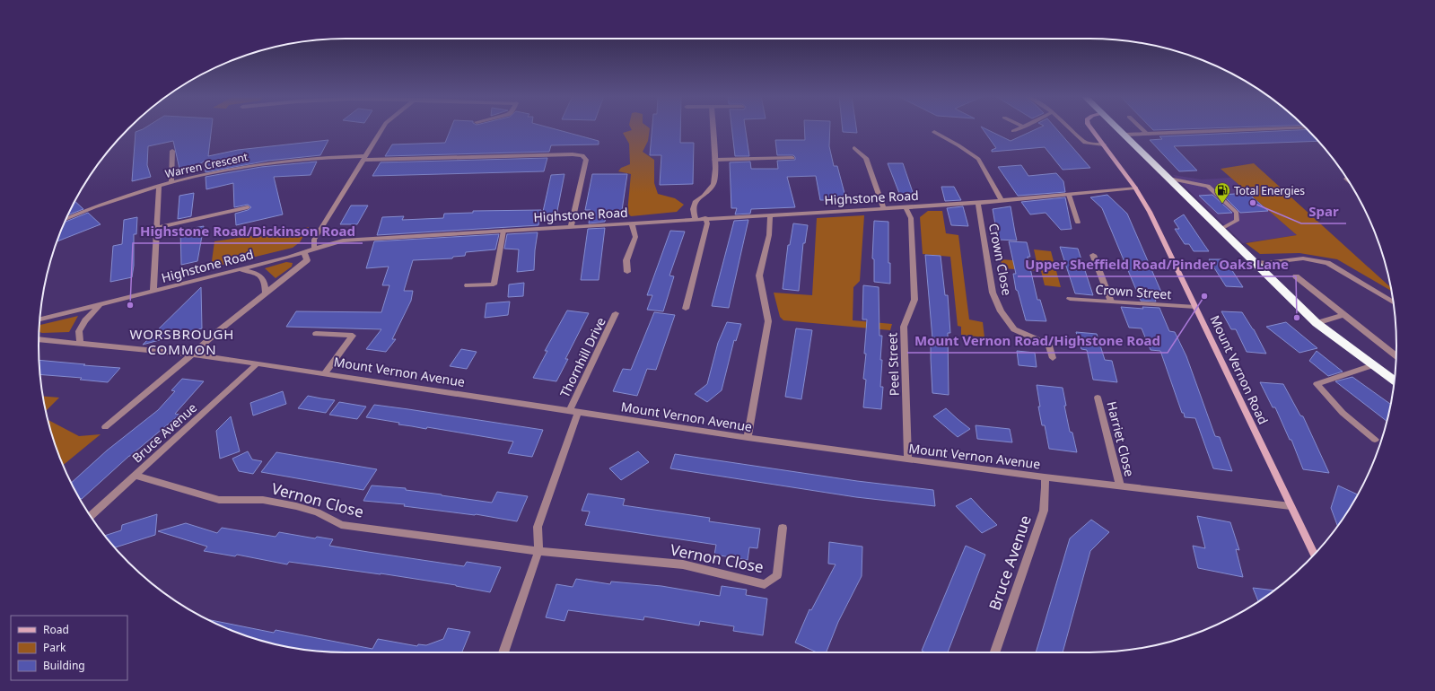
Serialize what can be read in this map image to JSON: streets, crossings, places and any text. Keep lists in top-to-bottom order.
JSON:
{
  "streets": {
    "street": [
      "Warren Crescent",
      "Highstone Road",
      "Crown Close",
      "Crown Street",
      "Thornhill Drive",
      "Peel Street",
      "Mount Vernon Road",
      "Mount Vernon Avenue",
      "Bruce Avenue",
      "Harriet Close",
      "Vernon Close"
    ]
  },
  "crossings": [
    ["Warren Crescent", "Highstone Road"],
    ["Highstone Road", "Crown Close"],
    ["Highstone Road", "Peel Street"],
    ["Highstone Road", "Mount Vernon Road"],
    ["Crown Street", "Mount Vernon Road"],
    ["Thornhill Drive", "Mount Vernon Avenue"],
    ["Peel Street", "Mount Vernon Avenue"],
    ["Mount Vernon Road", "Mount Vernon Avenue"],
    ["Mount Vernon Avenue", "Bruce Avenue"],
    ["Mount Vernon Avenue", "Harriet Close"],
    ["Bruce Avenue", "Vernon Close"]
  ],
  "districts": ["WORSBROUGH COMMON"],
  "places": {
    "other": [
      "Spar",
      "Mount Vernon Road/Highstone Road",
      "Highstone Road/Dickinson Road",
      "Upper Sheffield Road/Pinder Oaks Lane"
    ],
    "fuel station": ["Total Energies"]
  },
  "legend": ["Road", "Park", "Building"]
}
